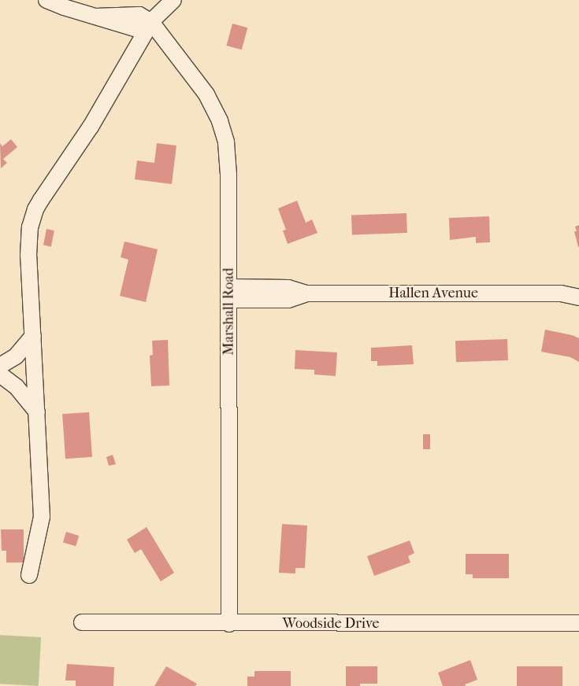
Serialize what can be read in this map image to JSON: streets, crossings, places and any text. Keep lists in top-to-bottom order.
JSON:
{
  "streets": {
    "street": ["Hallen Avenue", "Marshall Road", "Woodside Drive"]
  },
  "crossings": [
    ["Hallen Avenue", "Marshall Road"],
    ["Marshall Road", "Woodside Drive"]
  ]
}
